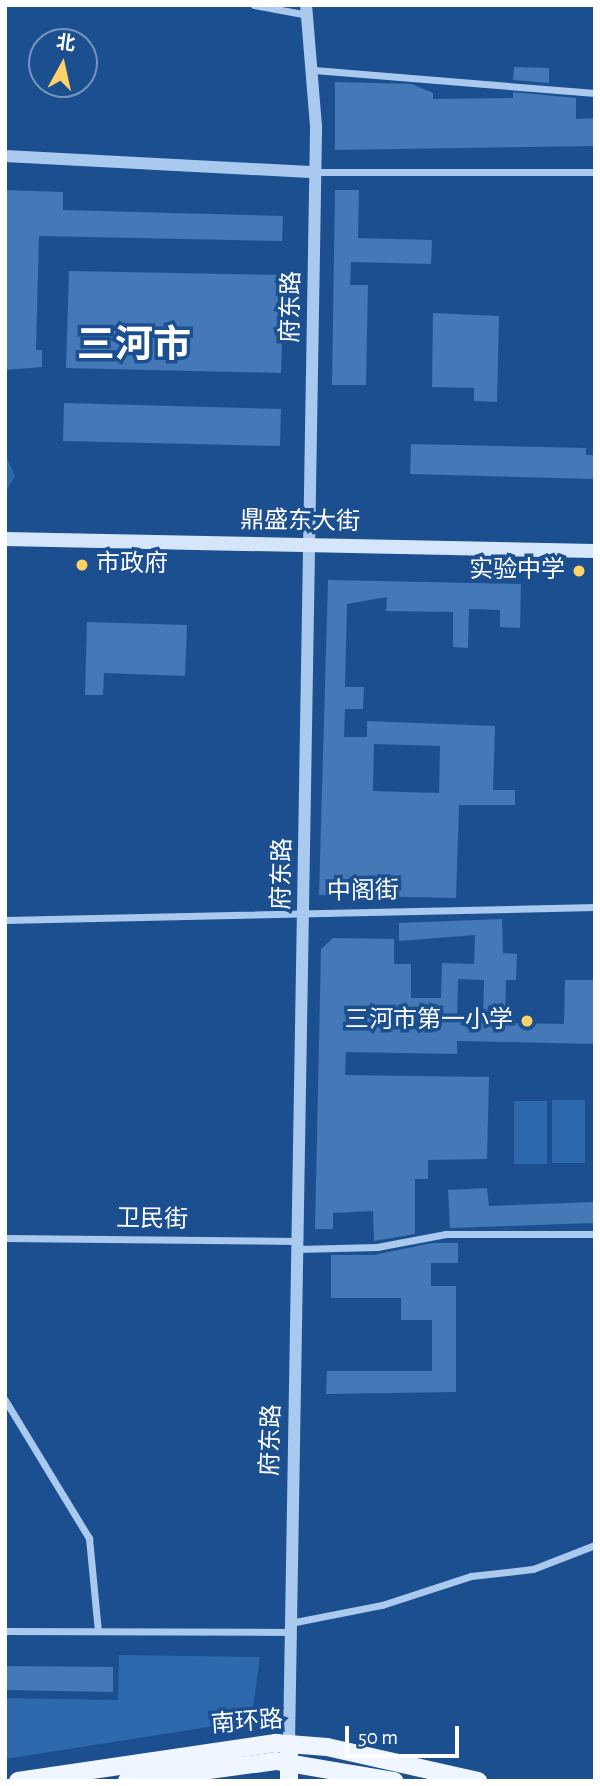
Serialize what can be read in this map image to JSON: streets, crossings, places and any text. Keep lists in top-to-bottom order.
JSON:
{
  "streets": {
    "main road": ["鼎盛东大街", "南环路"],
    "street": ["府东路", "中阁街", "卫民街"]
  },
  "crossings": [
    ["府东路", "鼎盛东大街"],
    ["府东路", "中阁街"],
    ["府东路", "卫民街"],
    ["府东路", "南环路"]
  ],
  "districts": ["三河市"],
  "places": ["市政府", "实验中学", "三河市第一小学"],
  "scale_bar": "50 m",
  "north": "top"
}
